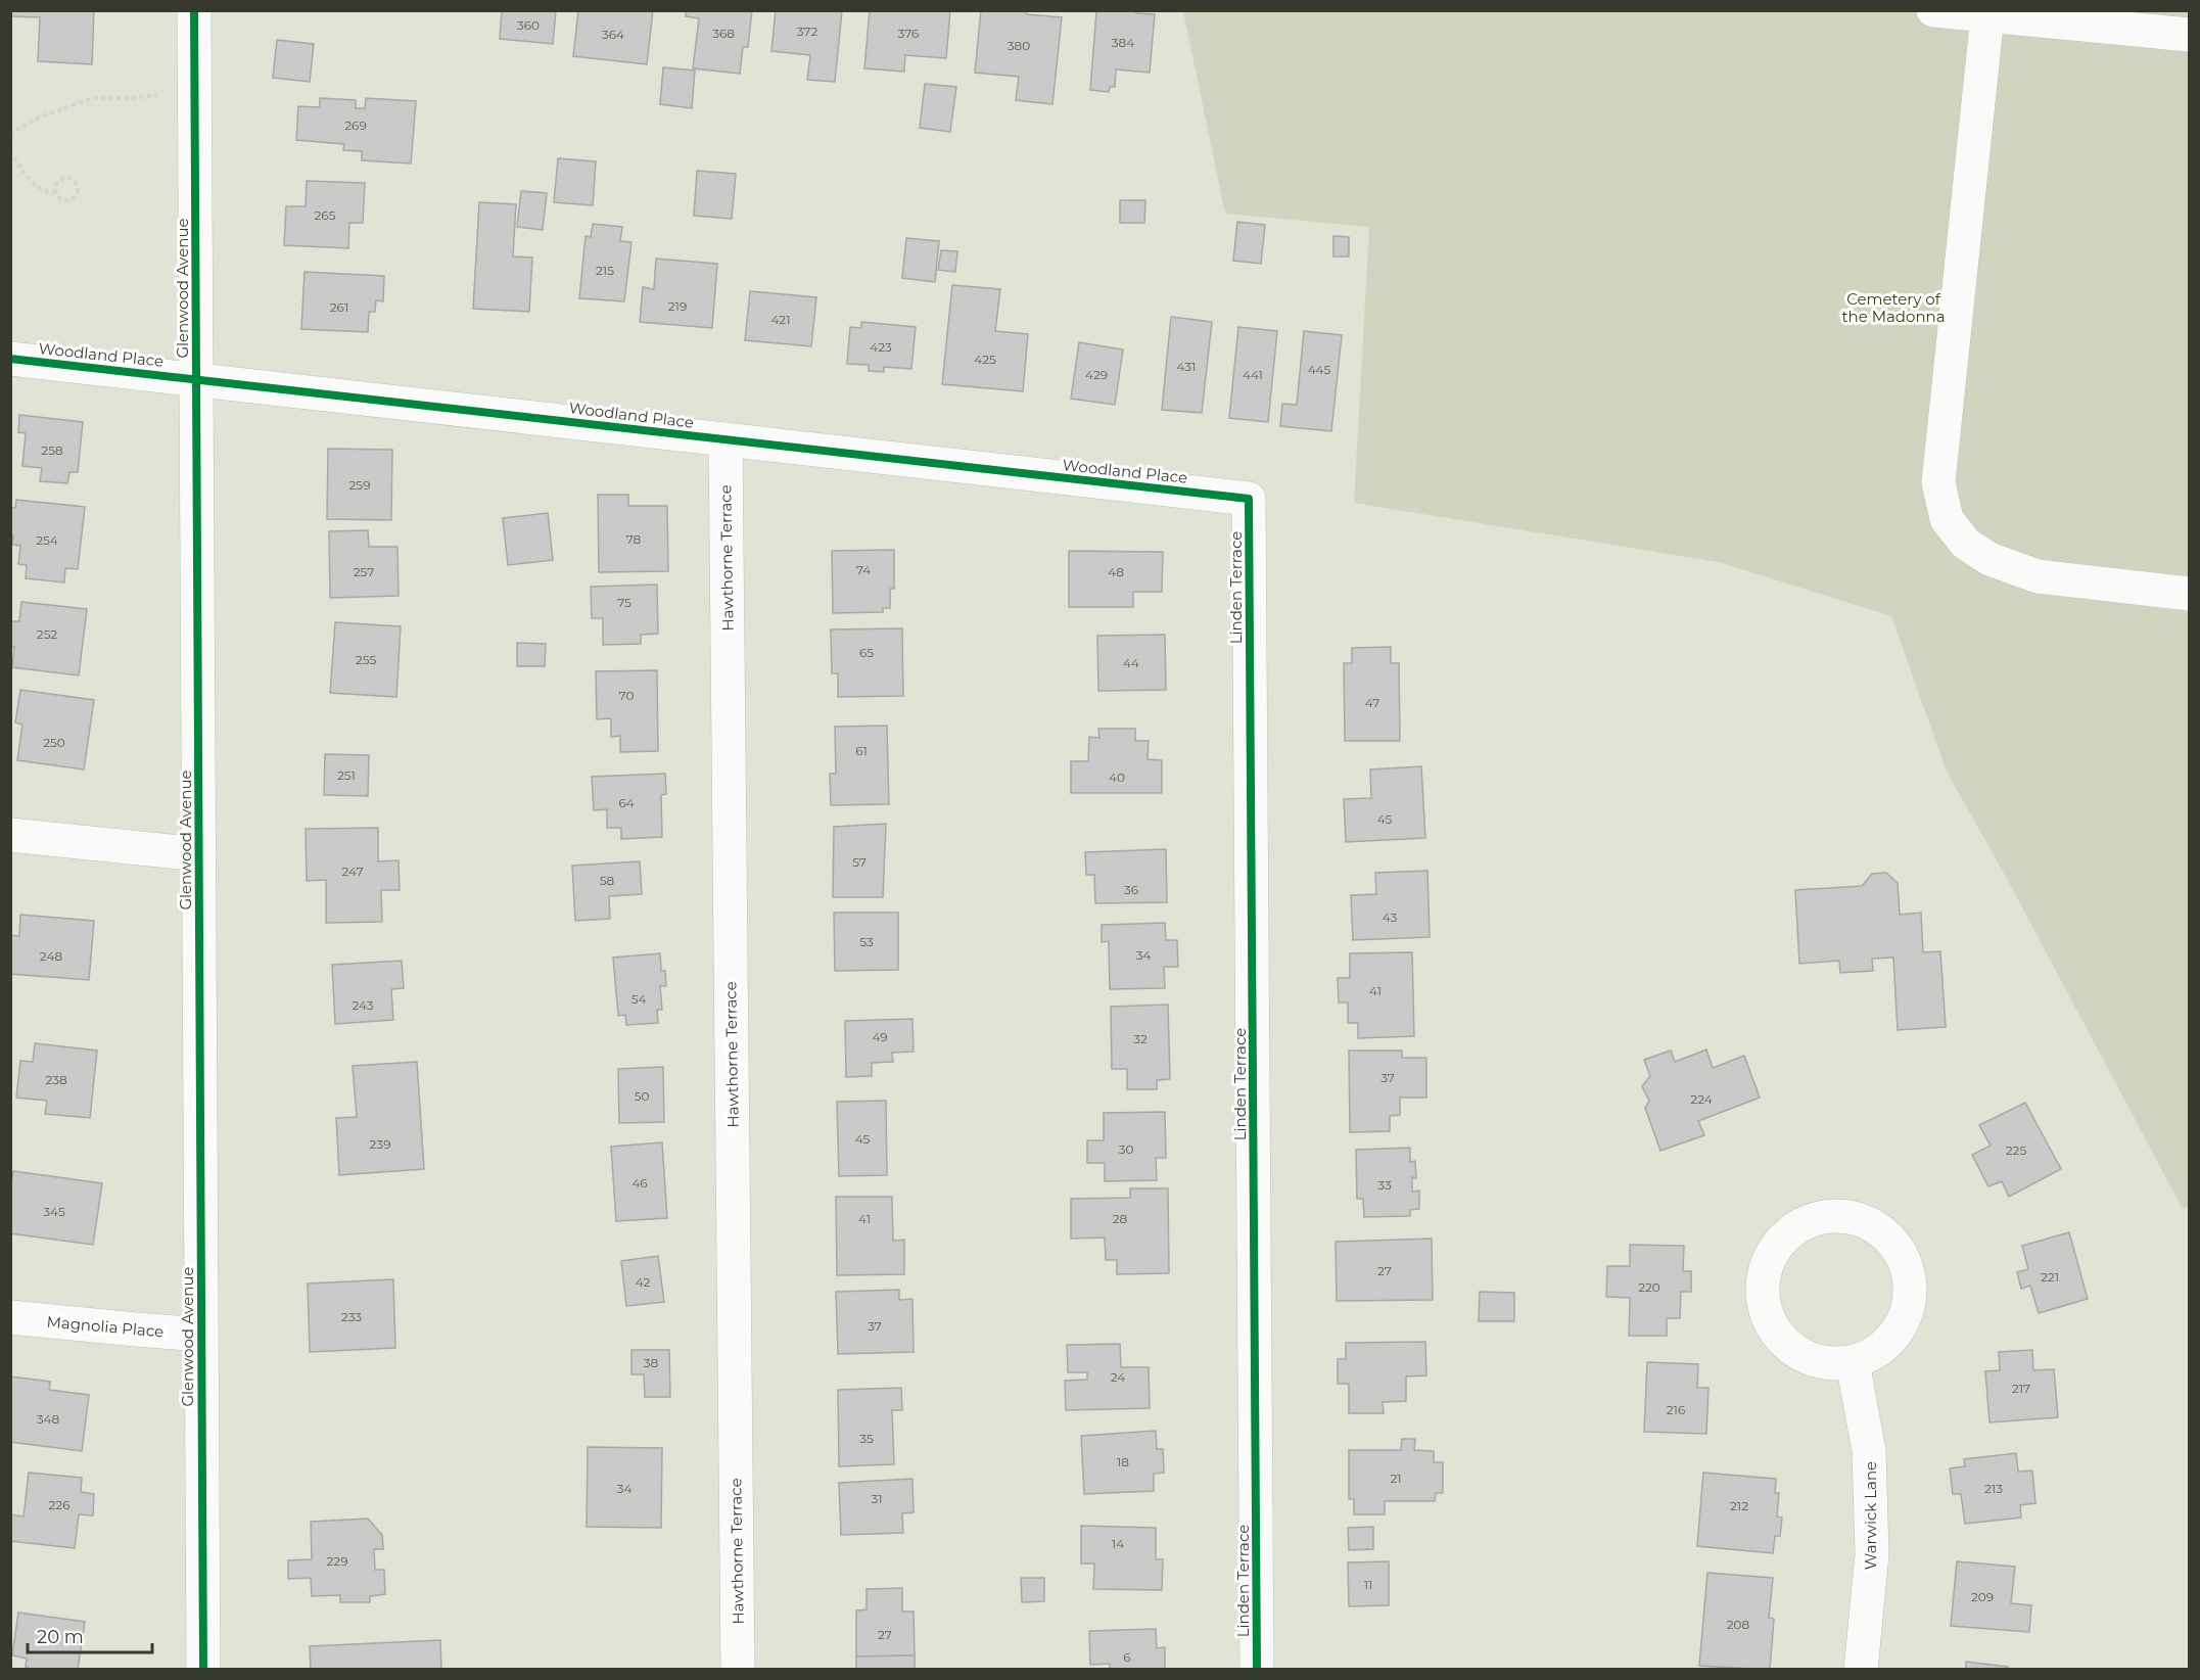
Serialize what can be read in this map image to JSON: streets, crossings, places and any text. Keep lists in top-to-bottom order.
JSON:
{
  "streets": {
    "street": [
      "Glenwood Avenue",
      "Woodland Place",
      "Hawthorne Terrace",
      "Linden Terrace",
      "Magnolia Place",
      "Warwick Lane"
    ]
  },
  "crossings": [
    ["Glenwood Avenue", "Woodland Place"],
    ["Glenwood Avenue", "Magnolia Place"],
    ["Woodland Place", "Hawthorne Terrace"],
    ["Woodland Place", "Linden Terrace"]
  ],
  "parks": ["Cemetery of the Madonna"],
  "house_numbers": [
    "360",
    "372",
    "368",
    "376",
    "364",
    "384",
    "380",
    "269",
    "265",
    "215",
    "219",
    "261",
    "421",
    "423",
    "425",
    "431",
    "445",
    "429",
    "441",
    "258",
    "259",
    "78",
    "254",
    "74",
    "257",
    "48",
    "75",
    "252",
    "65",
    "255",
    "44",
    "70",
    "47",
    "250",
    "61",
    "251",
    "40",
    "64",
    "45",
    "57",
    "247",
    "58",
    "36",
    "43",
    "53",
    "34",
    "248",
    "41",
    "54",
    "243",
    "49",
    "32",
    "37",
    "238",
    "50",
    "224",
    "45",
    "239",
    "30",
    "225",
    "46",
    "33",
    "345",
    "41",
    "28",
    "27",
    "221",
    "42",
    "220",
    "233",
    "37",
    "38",
    "24",
    "217",
    "216",
    "348",
    "35",
    "18",
    "21",
    "34",
    "213",
    "31",
    "226",
    "212",
    "14",
    "229",
    "11",
    "209",
    "208",
    "27",
    "6"
  ],
  "scale_bar": "20 m"
}
